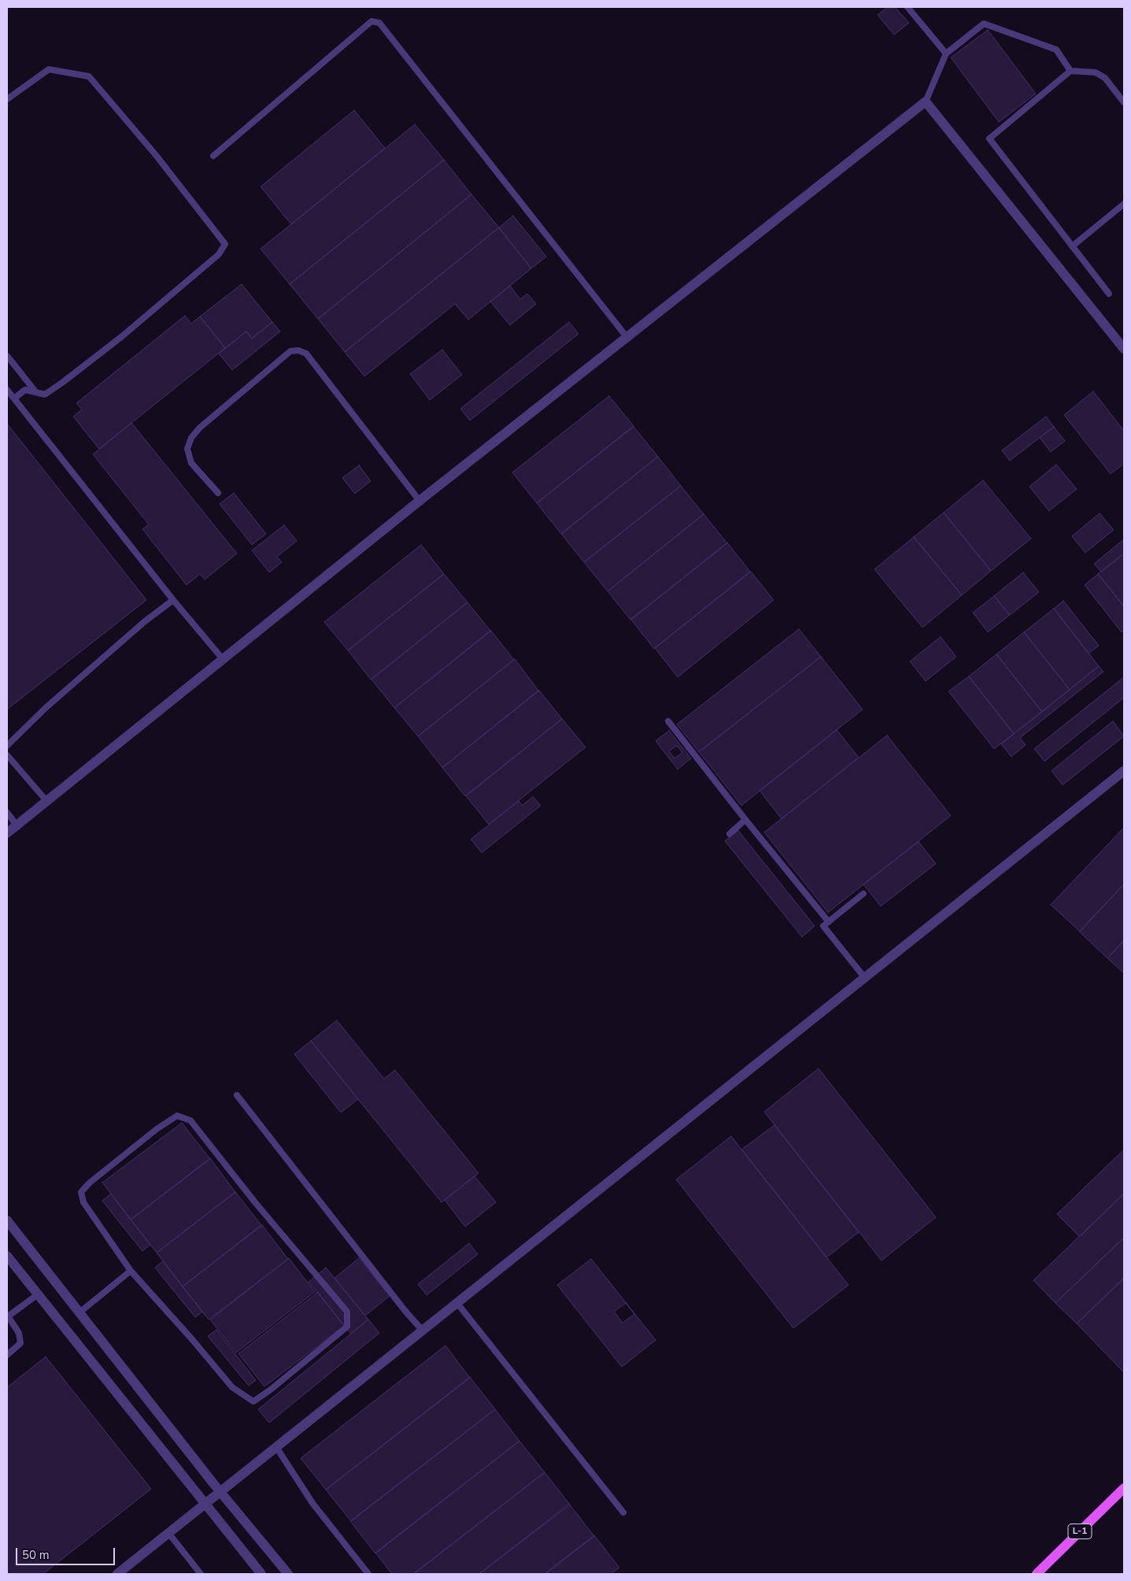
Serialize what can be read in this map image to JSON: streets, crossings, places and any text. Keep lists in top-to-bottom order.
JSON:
{
  "streets": {
    "main road": ["L-1"]
  },
  "scale_bar": "50 m"
}
